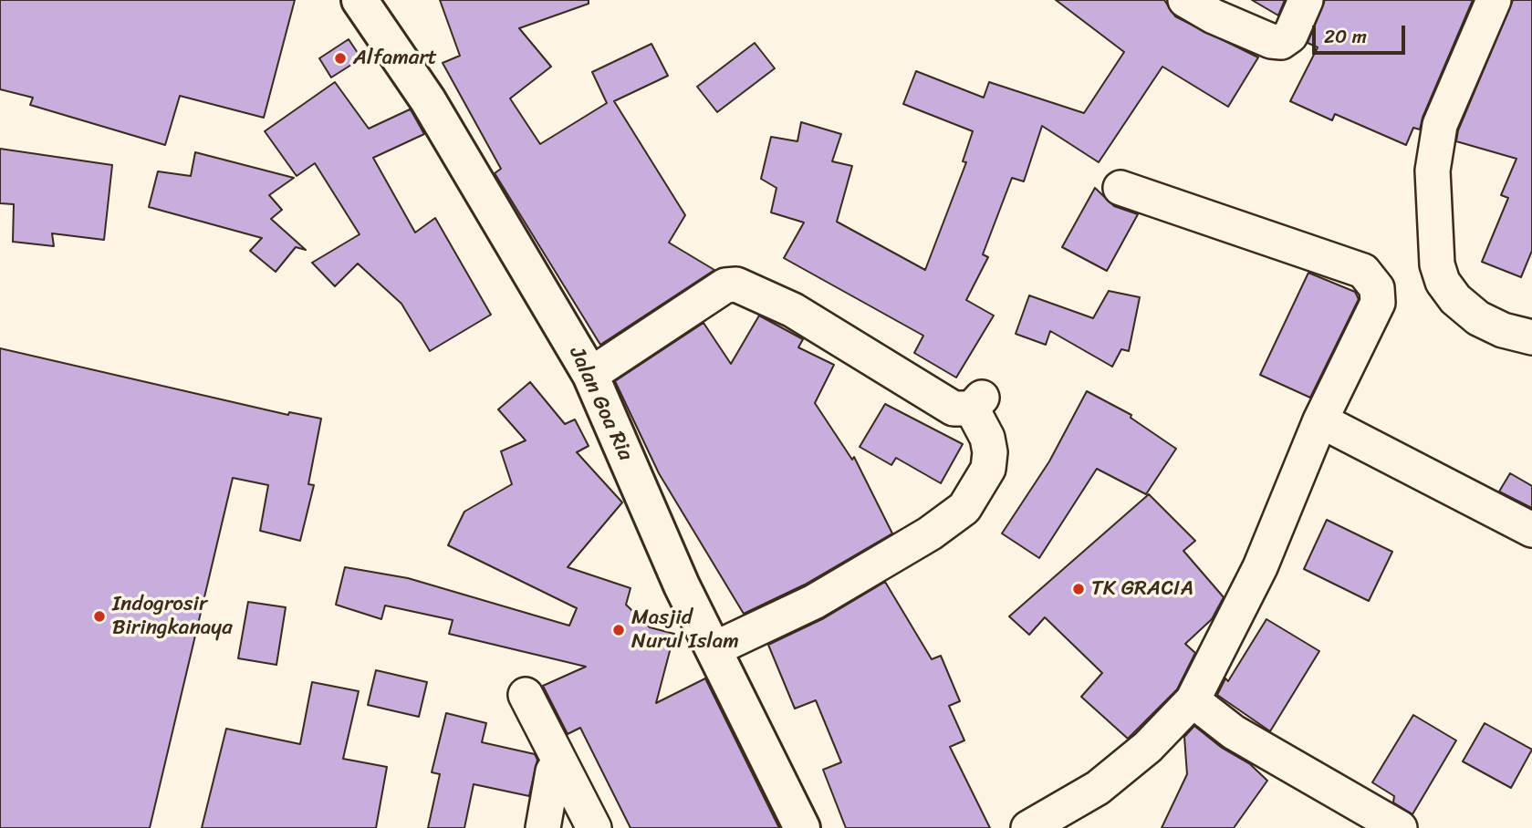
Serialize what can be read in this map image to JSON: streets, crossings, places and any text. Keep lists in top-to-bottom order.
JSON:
{
  "streets": {
    "main road": ["Jalan Goa Ria"]
  },
  "places": [
    "Alfamart",
    "TK GRACIA",
    "Indogrosir Biringkanaya",
    "Masjid Nurul Islam"
  ],
  "scale_bar": "20 m"
}
